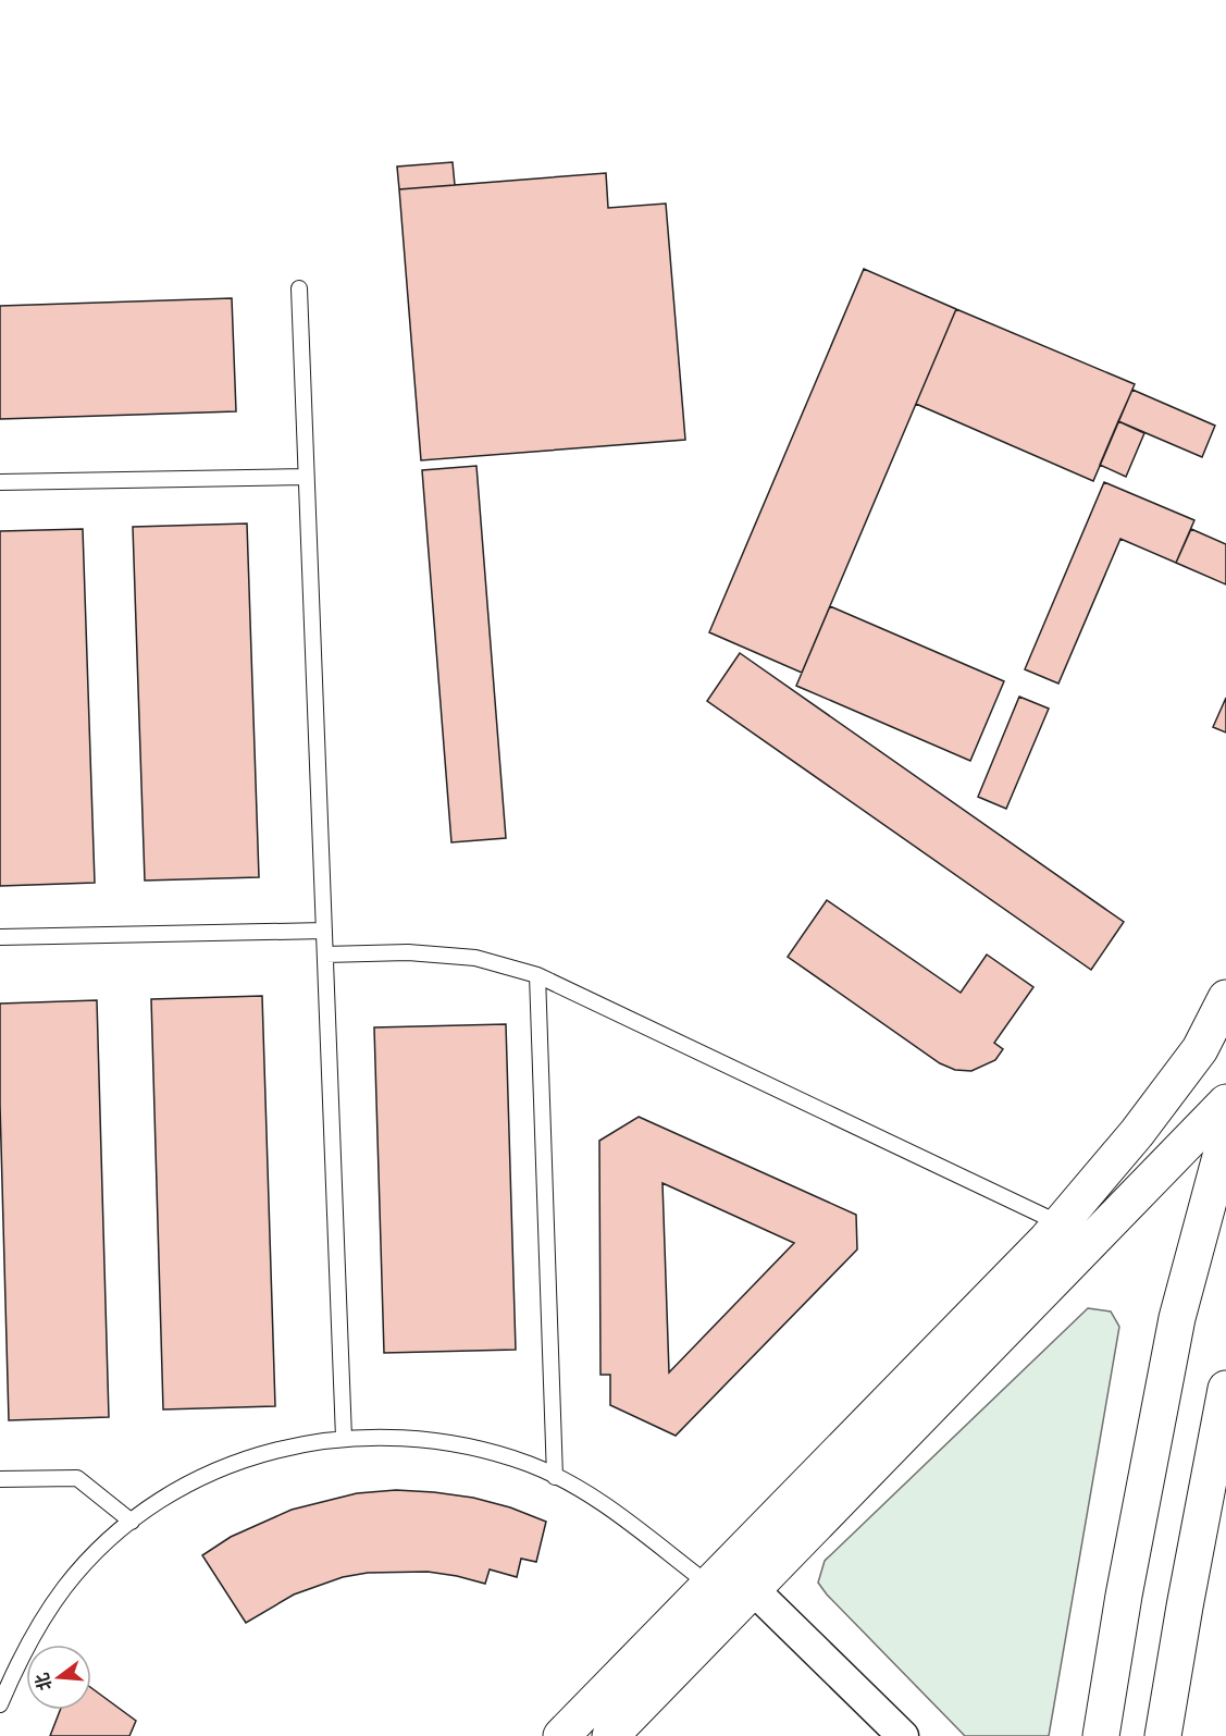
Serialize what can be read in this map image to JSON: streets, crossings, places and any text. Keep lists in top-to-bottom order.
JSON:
{
  "north": "left"
}
